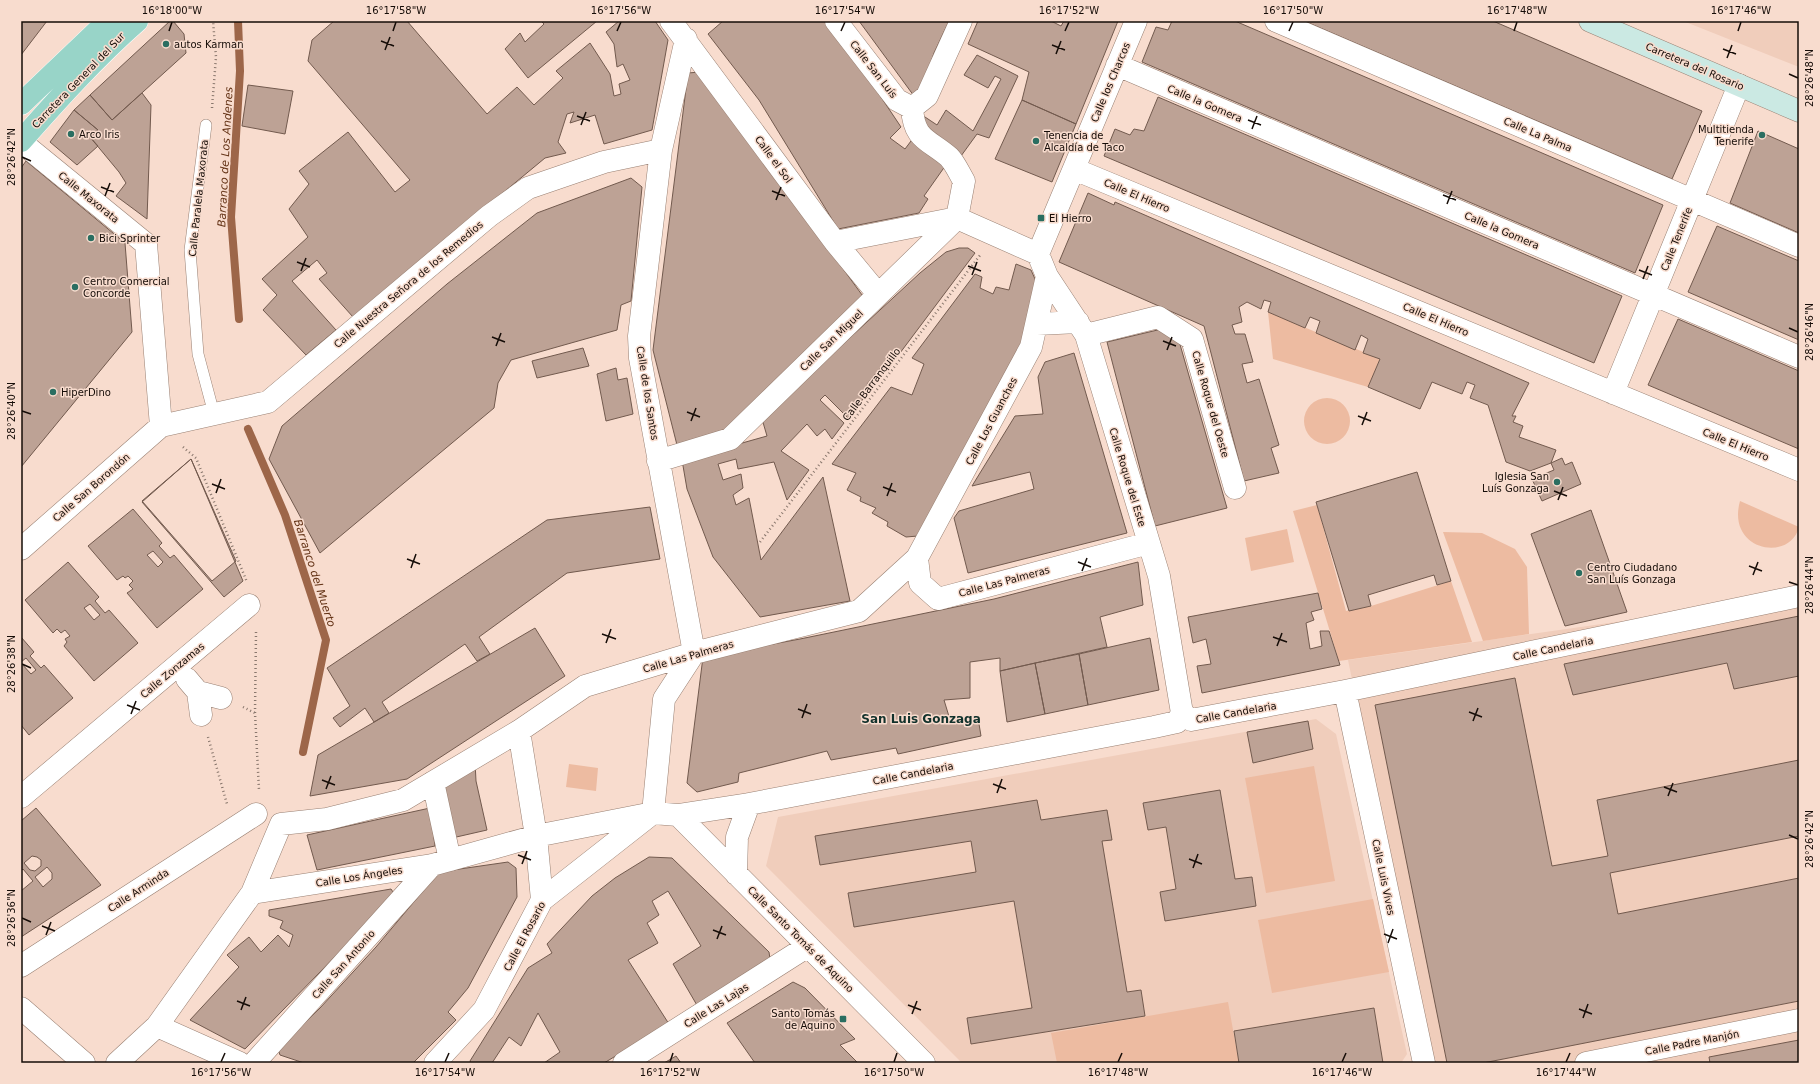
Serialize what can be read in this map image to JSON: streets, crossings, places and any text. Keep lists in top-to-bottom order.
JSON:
{
  "streets": {
    "main road": ["Carretera del Rosario", "Carretera General del Sur"],
    "street": [
      "Calle San Luís",
      "Calle los Charcos",
      "Calle la Gomera",
      "Calle La Palma",
      "Calle el Sol",
      "Calle El Hierro",
      "Calle Maxorata",
      "Calle Tenerife",
      "Calle Nuestra Señora de los Remedios",
      "Calle San Miguel",
      "Calle de los Santos",
      "Calle Roque del Oeste",
      "Calle Los Guanches",
      "Calle Roque del Este",
      "Calle San Borondón",
      "Calle Las Palmeras",
      "Calle Candelaria",
      "Calle Zonzamas",
      "Calle Los Ángeles",
      "Calle Luis Vives",
      "Calle Arminda",
      "Calle El Rosario",
      "Calle Santo Tomás de Aquino",
      "Calle San Antonio",
      "Calle Las Lajas",
      "Calle Padre Manjón"
    ],
    "lane": ["Calle Paralela Maxorata"],
    "path": ["Calle Barranquillo"]
  },
  "crossings": [
    ["Carretera del Rosario", "Calle Tenerife"],
    ["Carretera General del Sur", "Calle Maxorata"],
    ["Calle los Charcos", "Calle la Gomera"],
    ["Calle los Charcos", "Calle El Hierro"],
    ["Calle los Charcos", "Calle Roque del Este"],
    ["Calle la Gomera", "Calle Tenerife"],
    ["Calle La Palma", "Calle Tenerife"],
    ["Calle el Sol", "Calle San Miguel"],
    ["Calle el Sol", "Calle de los Santos"],
    ["Calle El Hierro", "Calle Tenerife"],
    ["Calle Maxorata", "Calle Nuestra Señora de los Remedios"],
    ["Calle Maxorata", "Calle San Borondón"],
    ["Calle Paralela Maxorata", "Calle Nuestra Señora de los Remedios"],
    ["Calle Nuestra Señora de los Remedios", "Calle de los Santos"],
    ["Calle Nuestra Señora de los Remedios", "Calle San Borondón"],
    ["Calle San Miguel", "Calle de los Santos"],
    ["Calle de los Santos", "Calle Las Palmeras"],
    ["Calle Roque del Oeste", "Calle Los Guanches"],
    ["Calle Roque del Oeste", "Calle Roque del Este"],
    ["Calle Los Guanches", "Calle Roque del Este"],
    ["Calle Los Guanches", "Calle Las Palmeras"],
    ["Calle Roque del Este", "Calle Las Palmeras"],
    ["Calle Roque del Este", "Calle Candelaria"],
    ["Calle Las Palmeras", "Calle Los Ángeles"],
    ["Calle Candelaria", "Calle Los Ángeles"],
    ["Calle Candelaria", "Calle Luis Vives"],
    ["Calle Candelaria", "Calle Santo Tomás de Aquino"],
    ["Calle Los Ángeles", "Calle El Rosario"],
    ["Calle Los Ángeles", "Calle Santo Tomás de Aquino"],
    ["Calle Los Ángeles", "Calle San Antonio"],
    ["Calle Santo Tomás de Aquino", "Calle Las Lajas"]
  ],
  "districts": ["San Luis Gonzaga"],
  "water": ["Barranco de Los Andenes", "Barranco del Muerto"],
  "places": {
    "other": [
      "autos Karman",
      "Arco Iris",
      "Multitienda Tenerife",
      "Tenencia de Alcaldía de Taco",
      "Bici Sprinter",
      "Centro Comercial Concorde",
      "HiperDino",
      "Iglesia San Luís Gonzaga",
      "Centro Ciudadano San Luís Gonzaga"
    ],
    "transit": ["El Hierro", "Santo Tomás de Aquino"]
  },
  "coordinates": [
    "16°18'00\"W",
    "16°17'58\"W",
    "16°17'56\"W",
    "16°17'54\"W",
    "16°17'52\"W",
    "16°17'50\"W",
    "16°17'48\"W",
    "16°17'46\"W",
    "28°26'48\"N",
    "28°26'42\"N",
    "28°26'46\"N",
    "28°26'40\"N",
    "28°26'44\"N",
    "28°26'38\"N",
    "28°26'36\"N",
    "16°17'44\"W"
  ]
}
